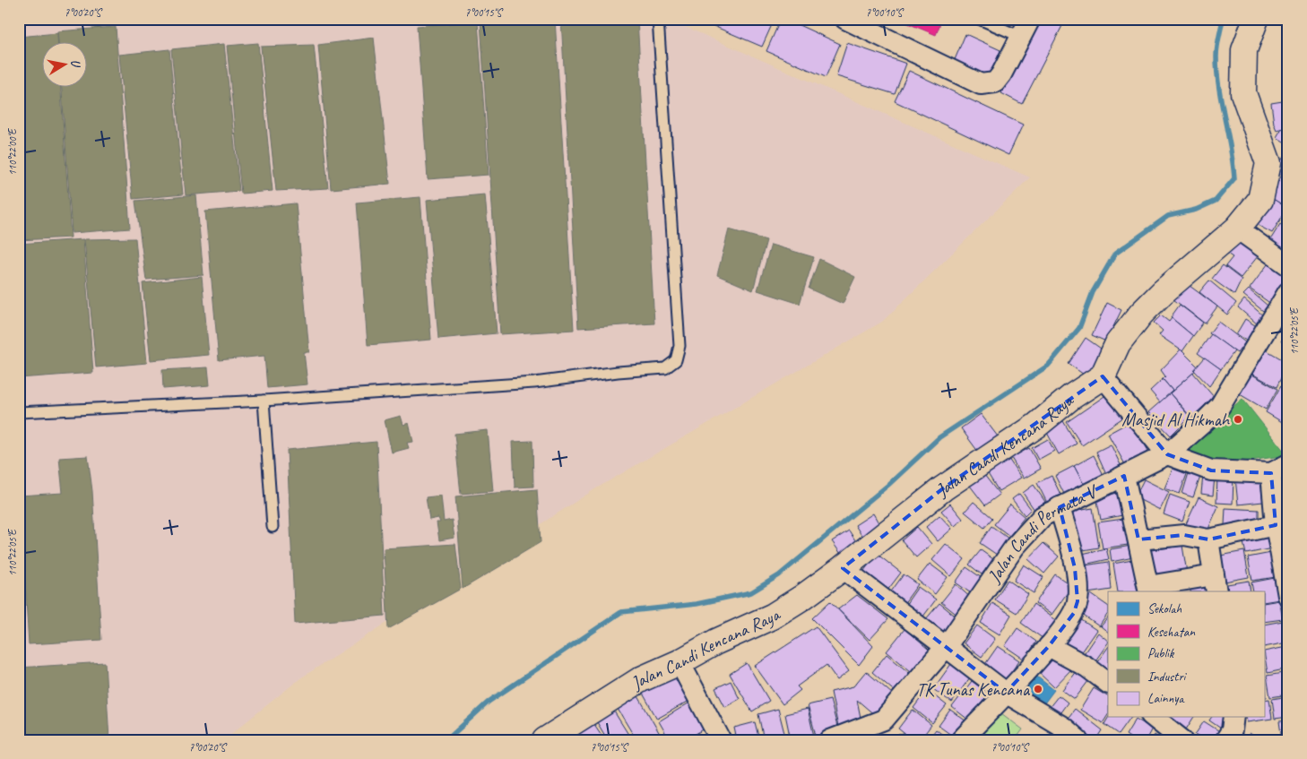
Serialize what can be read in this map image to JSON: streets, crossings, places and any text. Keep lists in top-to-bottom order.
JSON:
{
  "streets": {
    "street": ["Jalan Candi Kencana Raya", "Jalan Candi Permata V"]
  },
  "places": ["Masjid Al Hikmah", "TK Tunas Kencana"],
  "legend": [
    "Sekolah",
    "Kesehatan",
    "Publik",
    "Industri",
    "Lainnya"
  ],
  "north": "right",
  "coordinates": [
    "7°00'20\"S",
    "7°00'15\"S",
    "7°00'10\"S",
    "110°22'00\"E",
    "110°22'05\"E"
  ]
}
